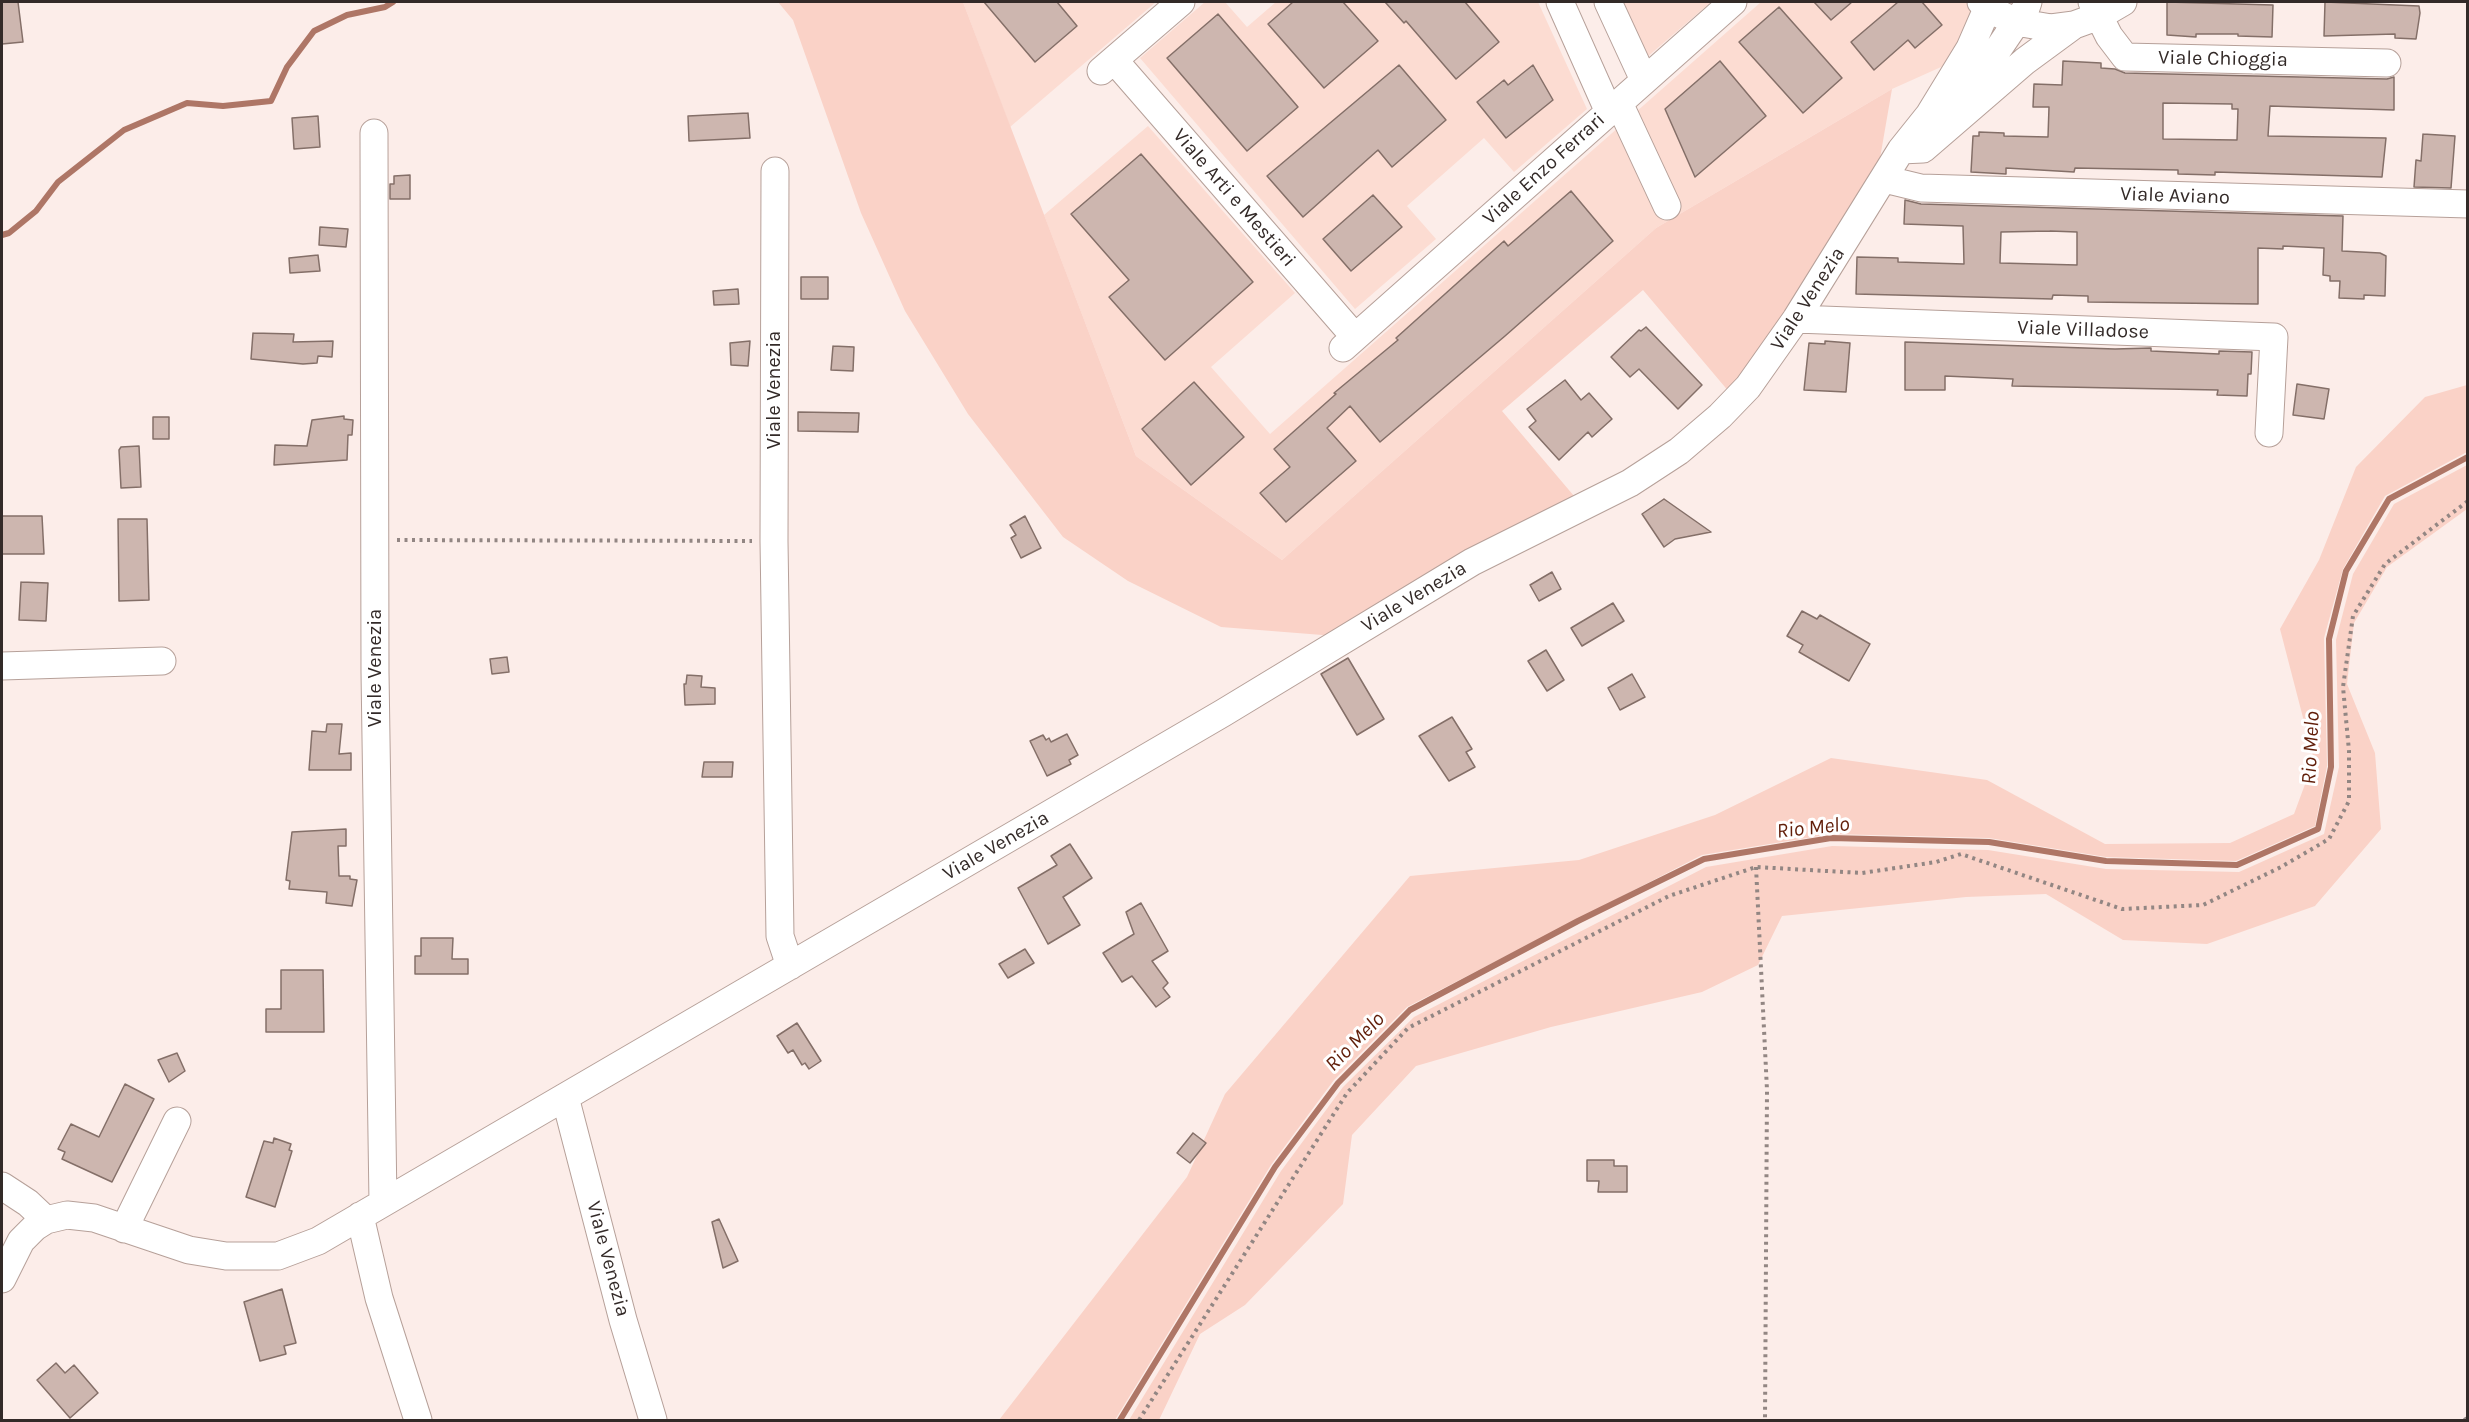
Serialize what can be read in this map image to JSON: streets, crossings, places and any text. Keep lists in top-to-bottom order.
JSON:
{
  "streets": {
    "street": [
      "Viale Chioggia",
      "Viale Enzo Ferrari",
      "Viale Aviano",
      "Viale Arti e Mestieri",
      "Viale Venezia",
      "Viale Villadose"
    ]
  },
  "crossings": [
    ["Viale Chioggia", "Viale Venezia"],
    ["Viale Enzo Ferrari", "Viale Arti e Mestieri"],
    ["Viale Aviano", "Viale Venezia"],
    ["Viale Venezia", "Viale Villadose"]
  ],
  "water": ["Rio Melo"]
}
